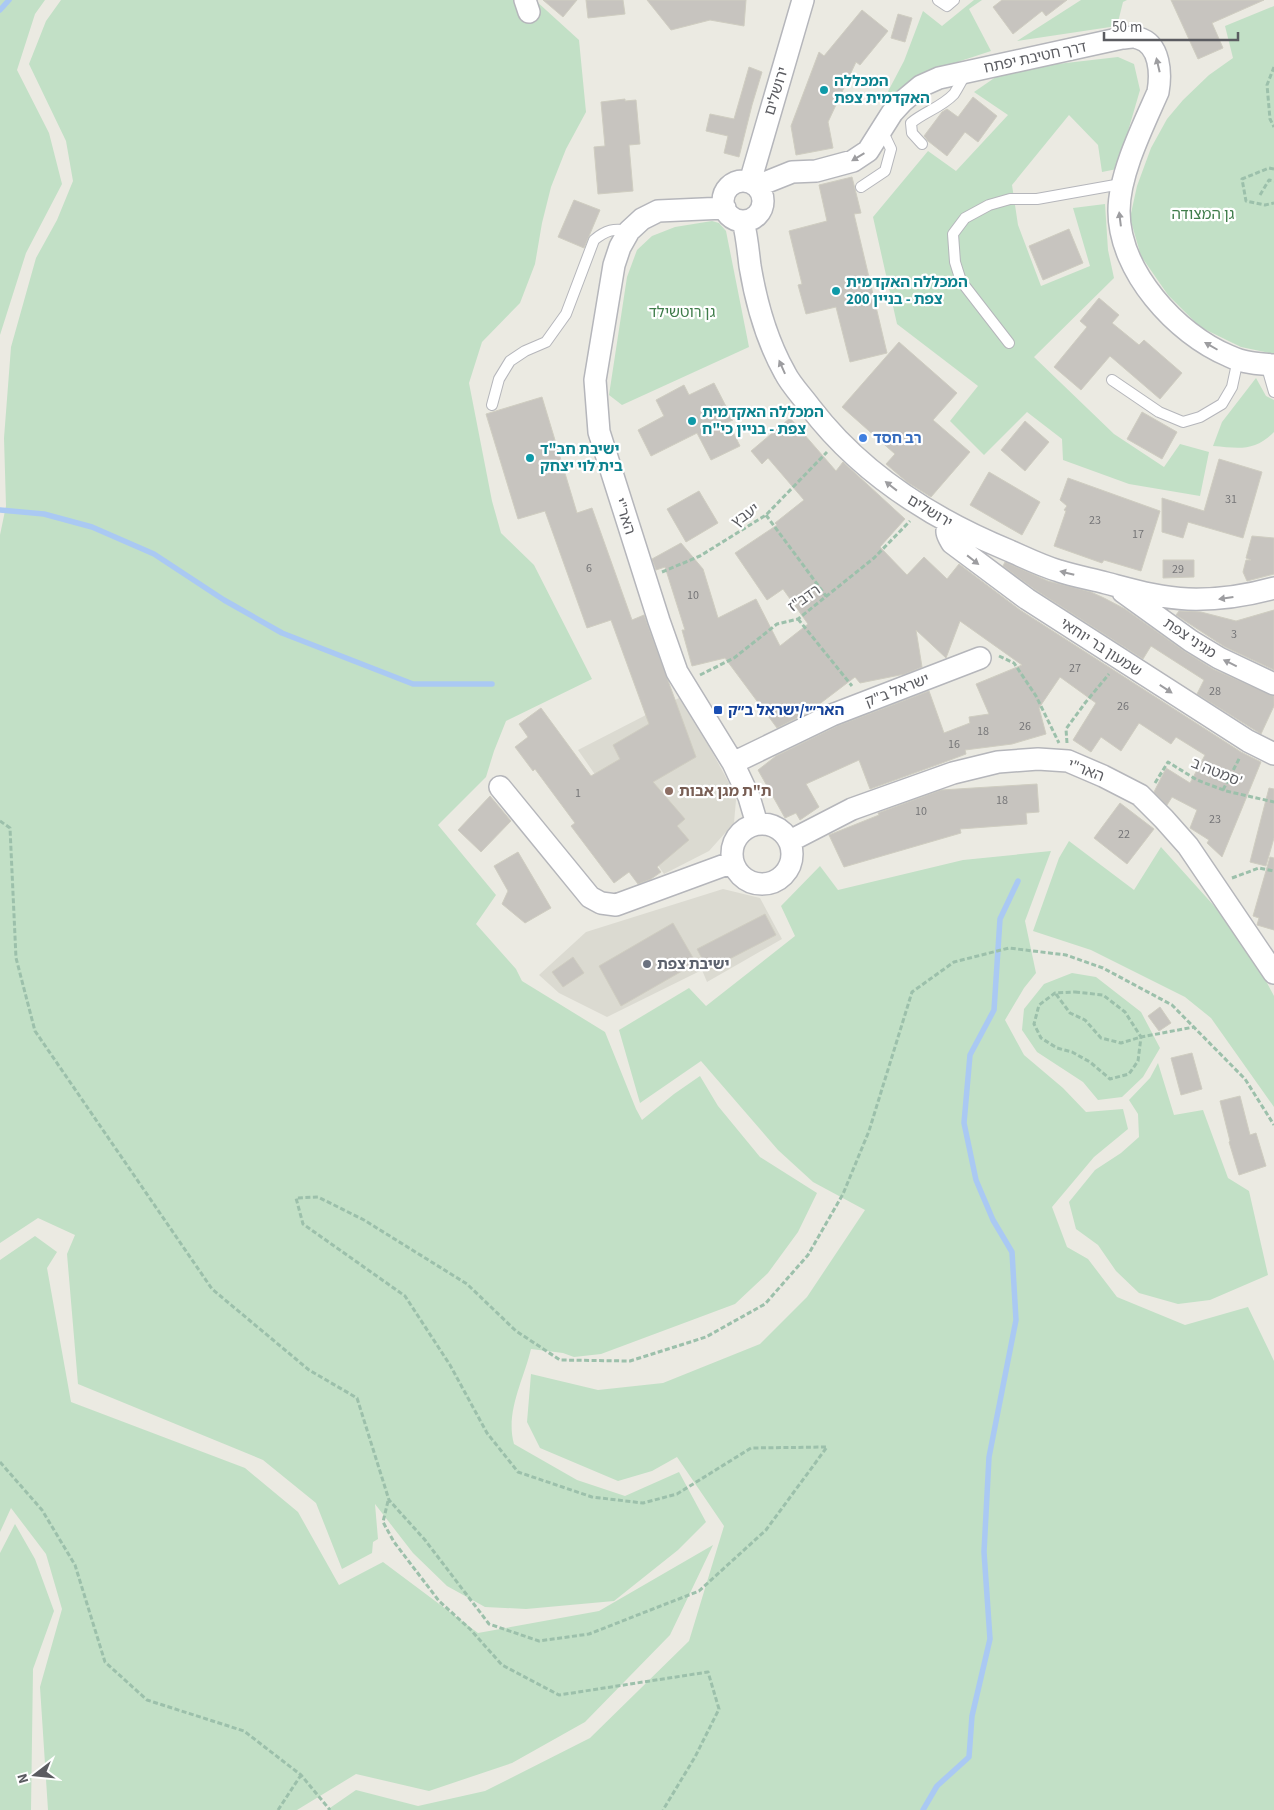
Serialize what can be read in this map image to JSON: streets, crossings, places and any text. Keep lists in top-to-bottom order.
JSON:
{
  "streets": {
    "street": [
      "דרך חטיבת יפתח",
      "ירושלים",
      "האר\"י",
      "מגיני צפת",
      "שמעון בר יוחאי",
      "ישראל ב\"ק"
    ],
    "path": ["יעבץ", "רדב\"ז", "סמטה ב'"]
  },
  "crossings": [
    ["דרך חטיבת יפתח", "ירושלים"],
    ["דרך חטיבת יפתח", "האר\"י"],
    ["ירושלים", "יעבץ"],
    ["ירושלים", "האר\"י"],
    ["ירושלים", "רדב\"ז"],
    ["ירושלים", "מגיני צפת"],
    ["ירושלים", "שמעון בר יוחאי"],
    ["יעבץ", "האר\"י"],
    ["האר\"י", "רדב\"ז"],
    ["האר\"י", "ישראל ב\"ק"],
    ["האר\"י", "סמטה ב'"]
  ],
  "one_way": ["ירושלים", "מגיני צפת", "שמעון בר יוחאי"],
  "parks": ["גן המצודה", "גן רוטשילד"],
  "places": {
    "other": [
      "המכללה האקדמית צפת",
      "המכללה האקדמית צפת - בניין 200",
      "המכללה האקדמית צפת - בניין כי\"ח",
      "רב חסד",
      "ישיבת חב\"ד בית לוי יצחק",
      "ת\"ת מגן אבות",
      "ישיבת צפת"
    ],
    "transit": ["האר״י/ישראל ב״ק"]
  },
  "house_numbers": [
    "31",
    "23",
    "17",
    "6",
    "29",
    "10",
    "3",
    "27",
    "28",
    "26",
    "26",
    "18",
    "16",
    "1",
    "18",
    "10",
    "23",
    "22"
  ],
  "scale_bar": "50 m",
  "north": "left"
}
